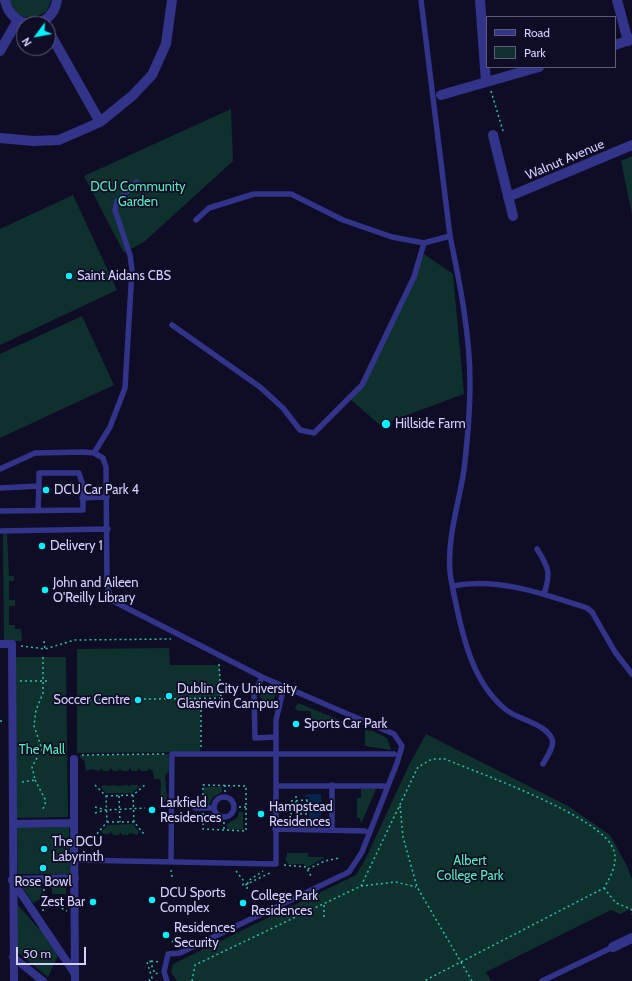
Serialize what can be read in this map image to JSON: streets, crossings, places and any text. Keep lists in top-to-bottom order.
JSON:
{
  "streets": {
    "street": ["Walnut Avenue"]
  },
  "parks": ["DCU Community Garden", "The Mall", "Albert College Park"],
  "places": [
    "Saint Aidans CBS",
    "Hillside Farm",
    "DCU Car Park 4",
    "Delivery 1",
    "John and Aileen O'Reilly Library",
    "Dublin City University Glasnevin Campus",
    "Soccer Centre",
    "Sports Car Park",
    "Larkfield Residences",
    "Hampstead Residences",
    "The DCU Labyrinth",
    "Rose Bowl",
    "DCU Sports Complex",
    "Zest Bar",
    "College Park Residences",
    "Residences Security"
  ],
  "legend": ["Road", "Park"],
  "scale_bar": "50 m",
  "north": "bottom left"
}
